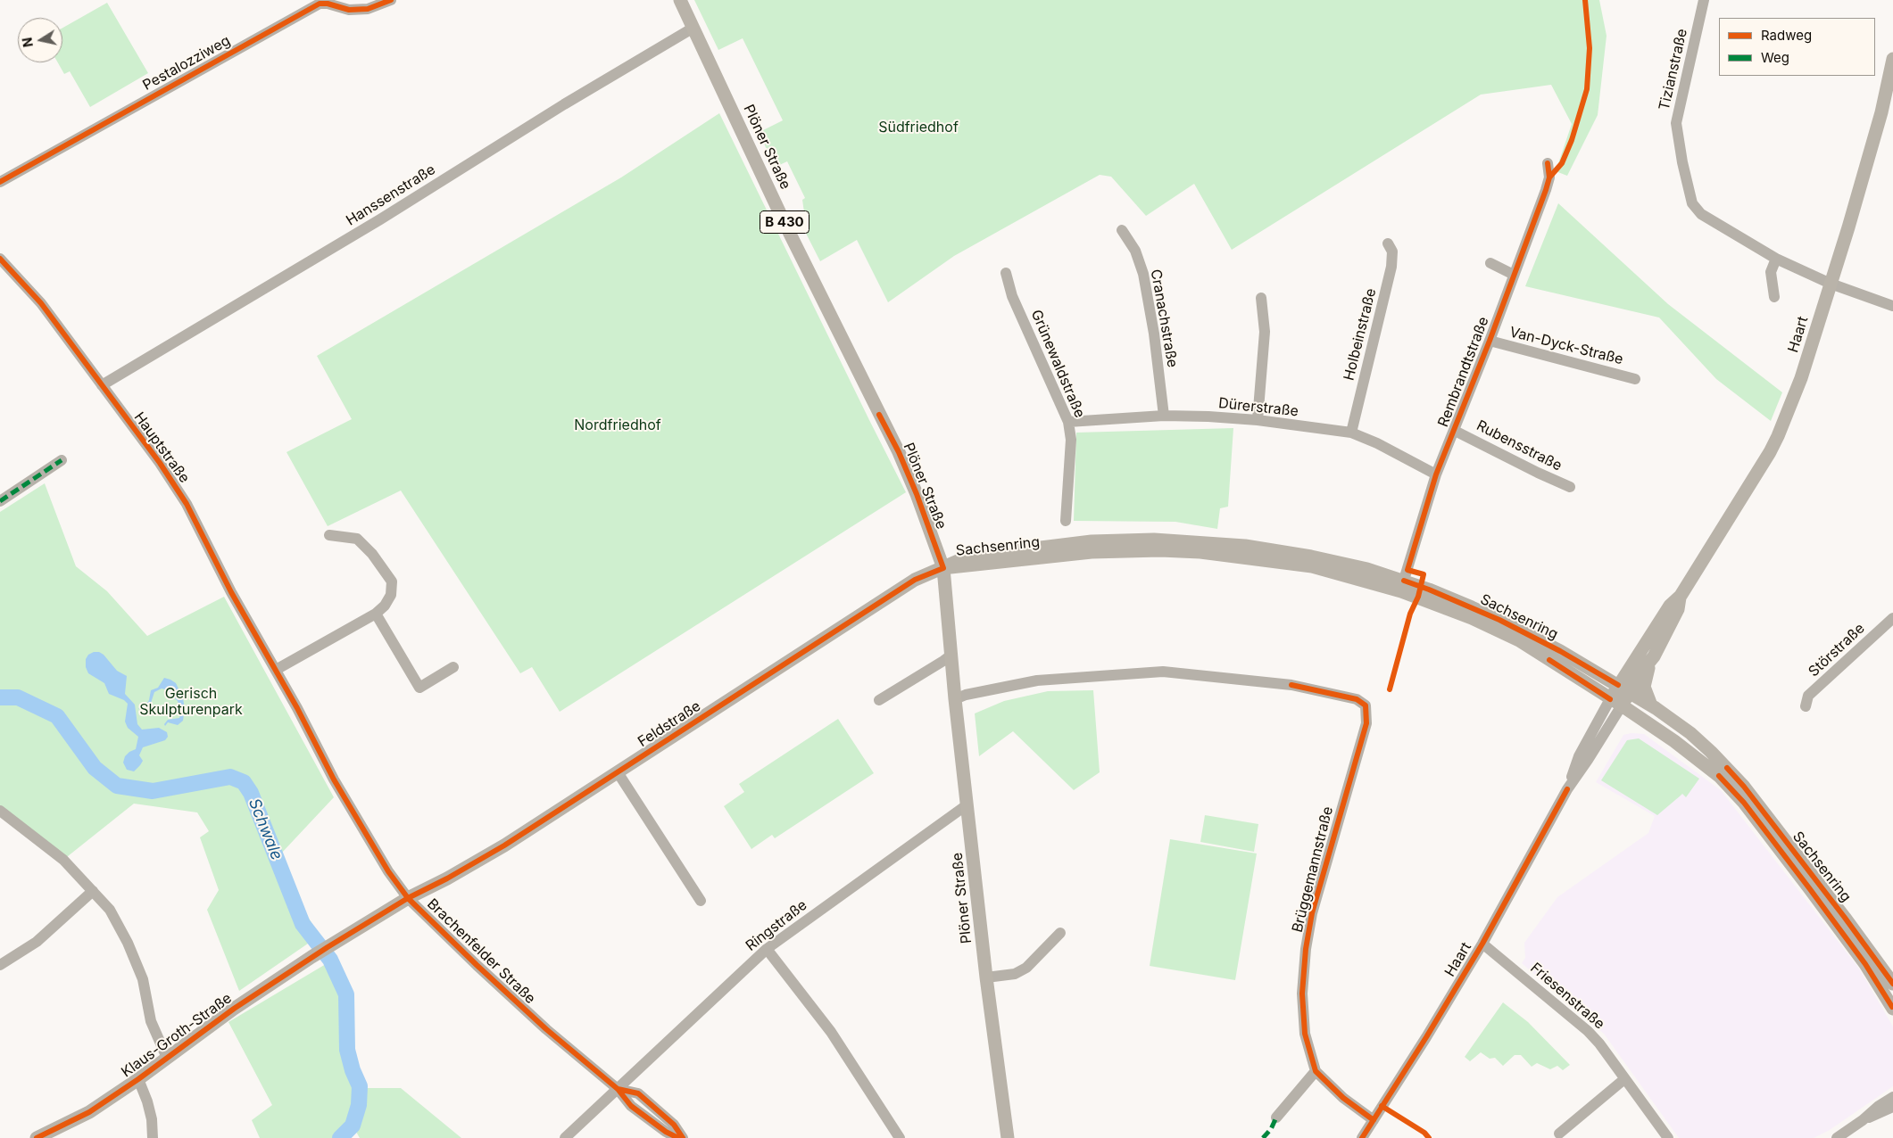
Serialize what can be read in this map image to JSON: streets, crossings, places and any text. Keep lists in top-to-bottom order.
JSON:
{
  "streets": {
    "main road": [
      "Plöner Straße",
      "B 430",
      "Haart",
      "Sachsenring",
      "Feldstraße",
      "Klaus-Groth-Straße"
    ],
    "street": [
      "Pestalozziweg",
      "Tizianstraße",
      "Hanssenstraße",
      "Cranachstraße",
      "Holbeinstraße",
      "Van-Dyck-Straße",
      "Grünewaldstraße",
      "Rembrandtstraße",
      "Dürerstraße",
      "Rubensstraße",
      "Hauptstraße",
      "Störstraße",
      "Brüggemannstraße",
      "Ringstraße",
      "Brachenfelder Straße",
      "Friesenstraße"
    ]
  },
  "crossings": [
    ["Tizianstraße", "Haart"],
    ["Plöner Straße", "Hanssenstraße"],
    ["Plöner Straße", "Sachsenring"],
    ["Plöner Straße", "Feldstraße"],
    ["Plöner Straße", "Brüggemannstraße"],
    ["Plöner Straße", "Ringstraße"],
    ["Hanssenstraße", "Hauptstraße"],
    ["Cranachstraße", "Dürerstraße"],
    ["Holbeinstraße", "Dürerstraße"],
    ["Haart", "Sachsenring"],
    ["Haart", "Brüggemannstraße"],
    ["Haart", "Friesenstraße"],
    ["Van-Dyck-Straße", "Rembrandtstraße"],
    ["Grünewaldstraße", "Dürerstraße"],
    ["Rembrandtstraße", "Dürerstraße"],
    ["Rembrandtstraße", "Rubensstraße"],
    ["Rembrandtstraße", "Sachsenring"],
    ["Hauptstraße", "Brachenfelder Straße"],
    ["Sachsenring", "Feldstraße"],
    ["Feldstraße", "Brachenfelder Straße"],
    ["Feldstraße", "Klaus-Groth-Straße"],
    ["Ringstraße", "Brachenfelder Straße"]
  ],
  "water": ["Schwale"],
  "parks": ["Südfriedhof", "Nordfriedhof", "Gerisch Skulpturenpark"],
  "legend": ["Radweg", "Weg"],
  "north": "left"
}
